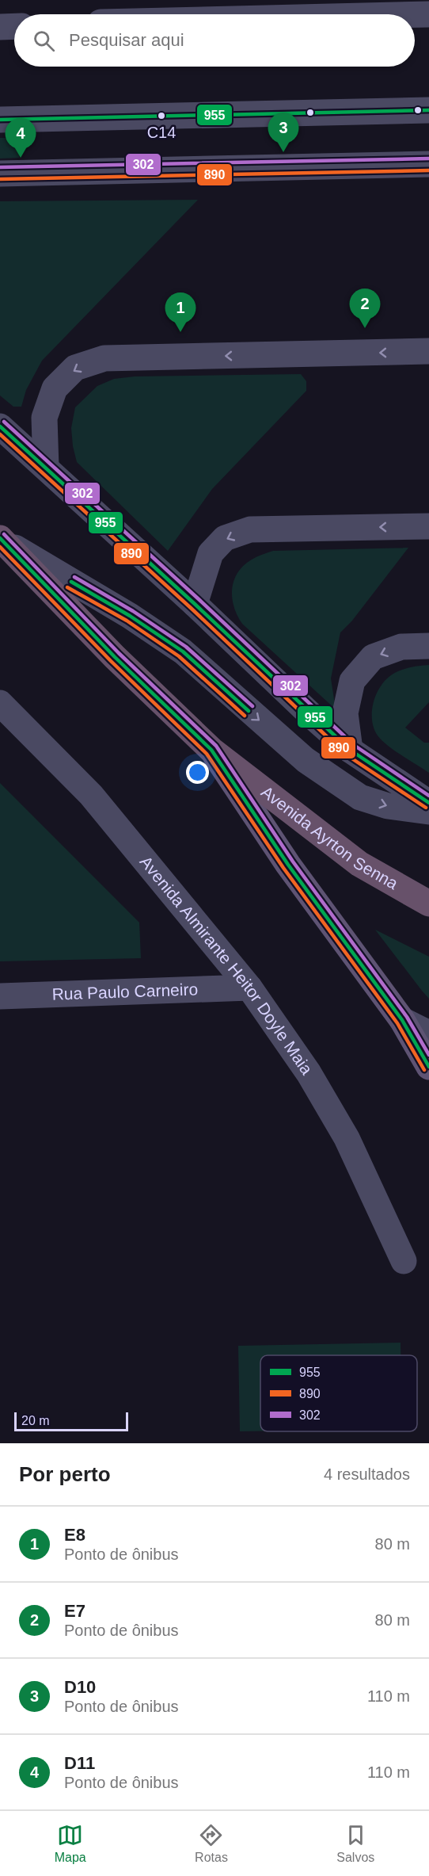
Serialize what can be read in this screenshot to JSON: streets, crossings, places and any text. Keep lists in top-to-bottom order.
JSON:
{
  "streets": {
    "highway": ["Avenida Ayrton Senna"],
    "street": ["Avenida Almirante Heitor Doyle Maia", "Rua Paulo Carneiro"]
  },
  "crossings": [
    ["Avenida Almirante Heitor Doyle Maia", "Rua Paulo Carneiro"]
  ],
  "places": ["C14"],
  "lines": ["transit line 955", "transit line 302", "transit line 890"],
  "legend": ["955", "890", "302"],
  "scale_bar": "20 m",
  "page": {
    "search": "Pesquisar aqui",
    "pins": [
      "3",
      "4",
      "2",
      "1"
    ],
    "scale": "20 m",
    "heading": ["Por perto", "4 resultados"],
    "list": [
      {
        "mark": "1",
        "name": "E8",
        "note": "Ponto de ônibus",
        "value": "80 m"
      },
      {
        "mark": "2",
        "name": "E7",
        "note": "Ponto de ônibus",
        "value": "80 m"
      },
      {
        "mark": "3",
        "name": "D10",
        "note": "Ponto de ônibus",
        "value": "110 m"
      },
      {
        "mark": "4",
        "name": "D11",
        "note": "Ponto de ônibus",
        "value": "110 m"
      }
    ],
    "nav": ["Mapa", "Rotas", "Salvos"]
  }
}
